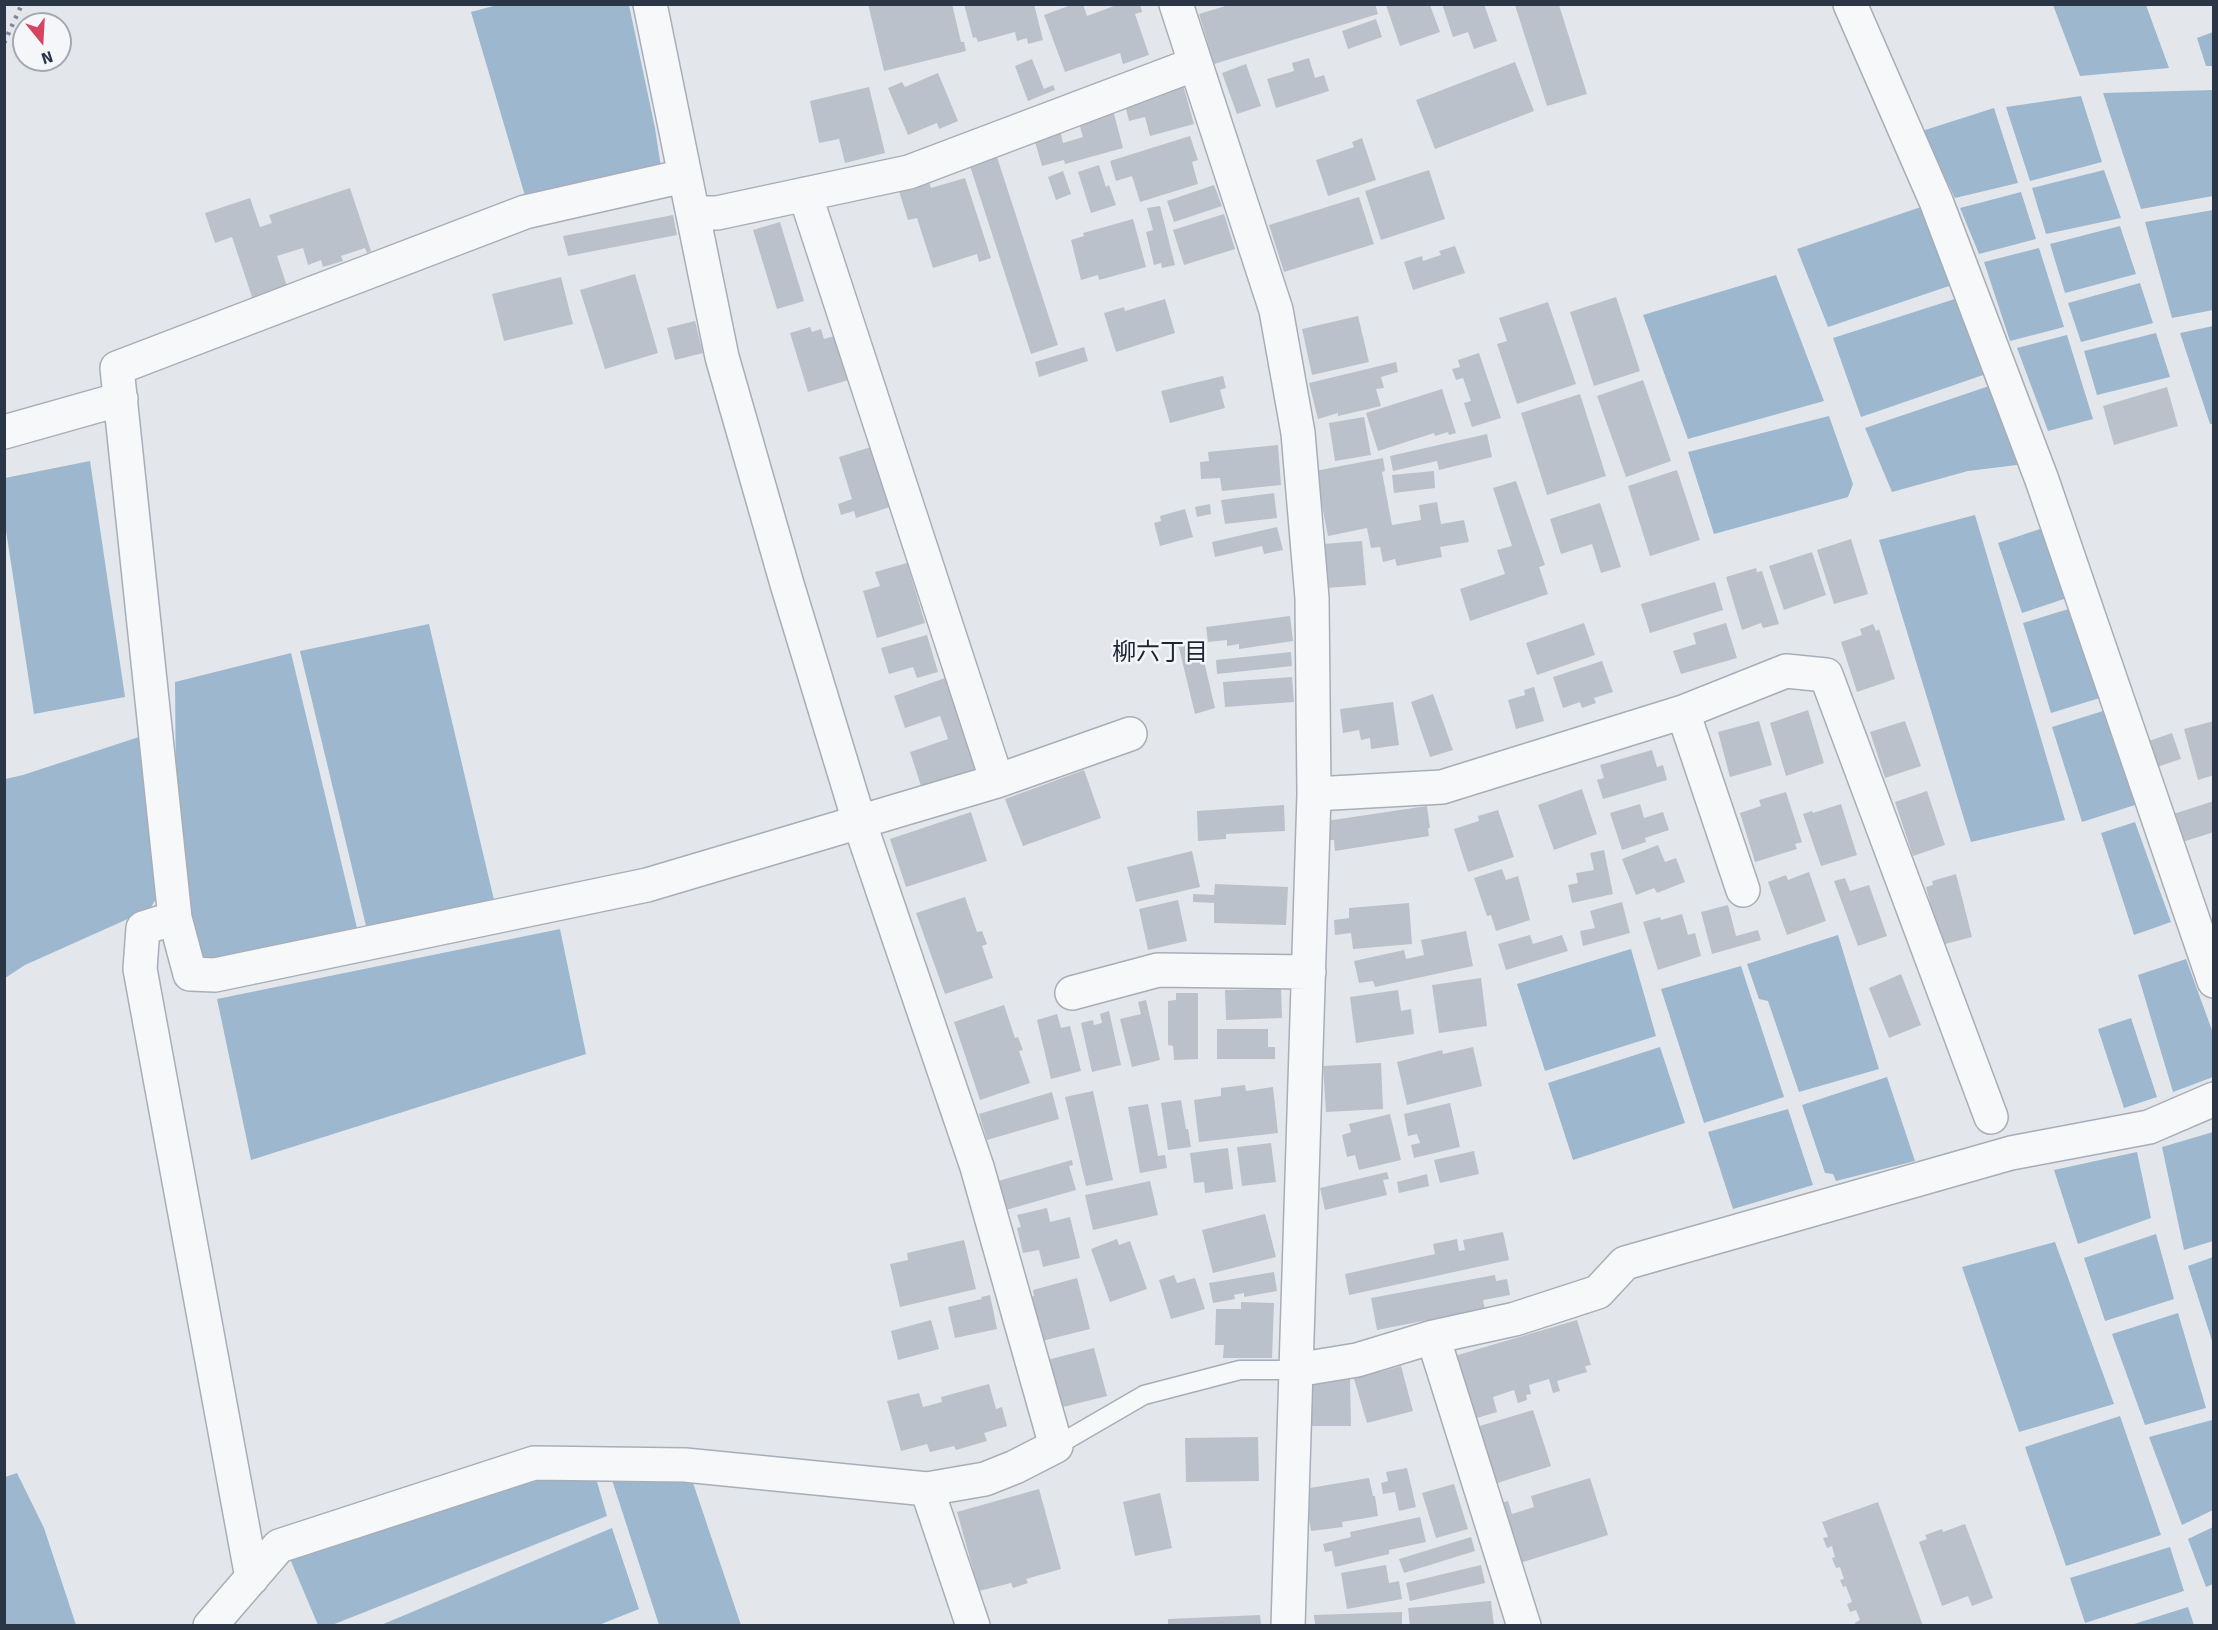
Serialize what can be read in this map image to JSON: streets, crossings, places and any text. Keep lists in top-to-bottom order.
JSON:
{
  "districts": ["柳六丁目"],
  "north": "bottom"
}
